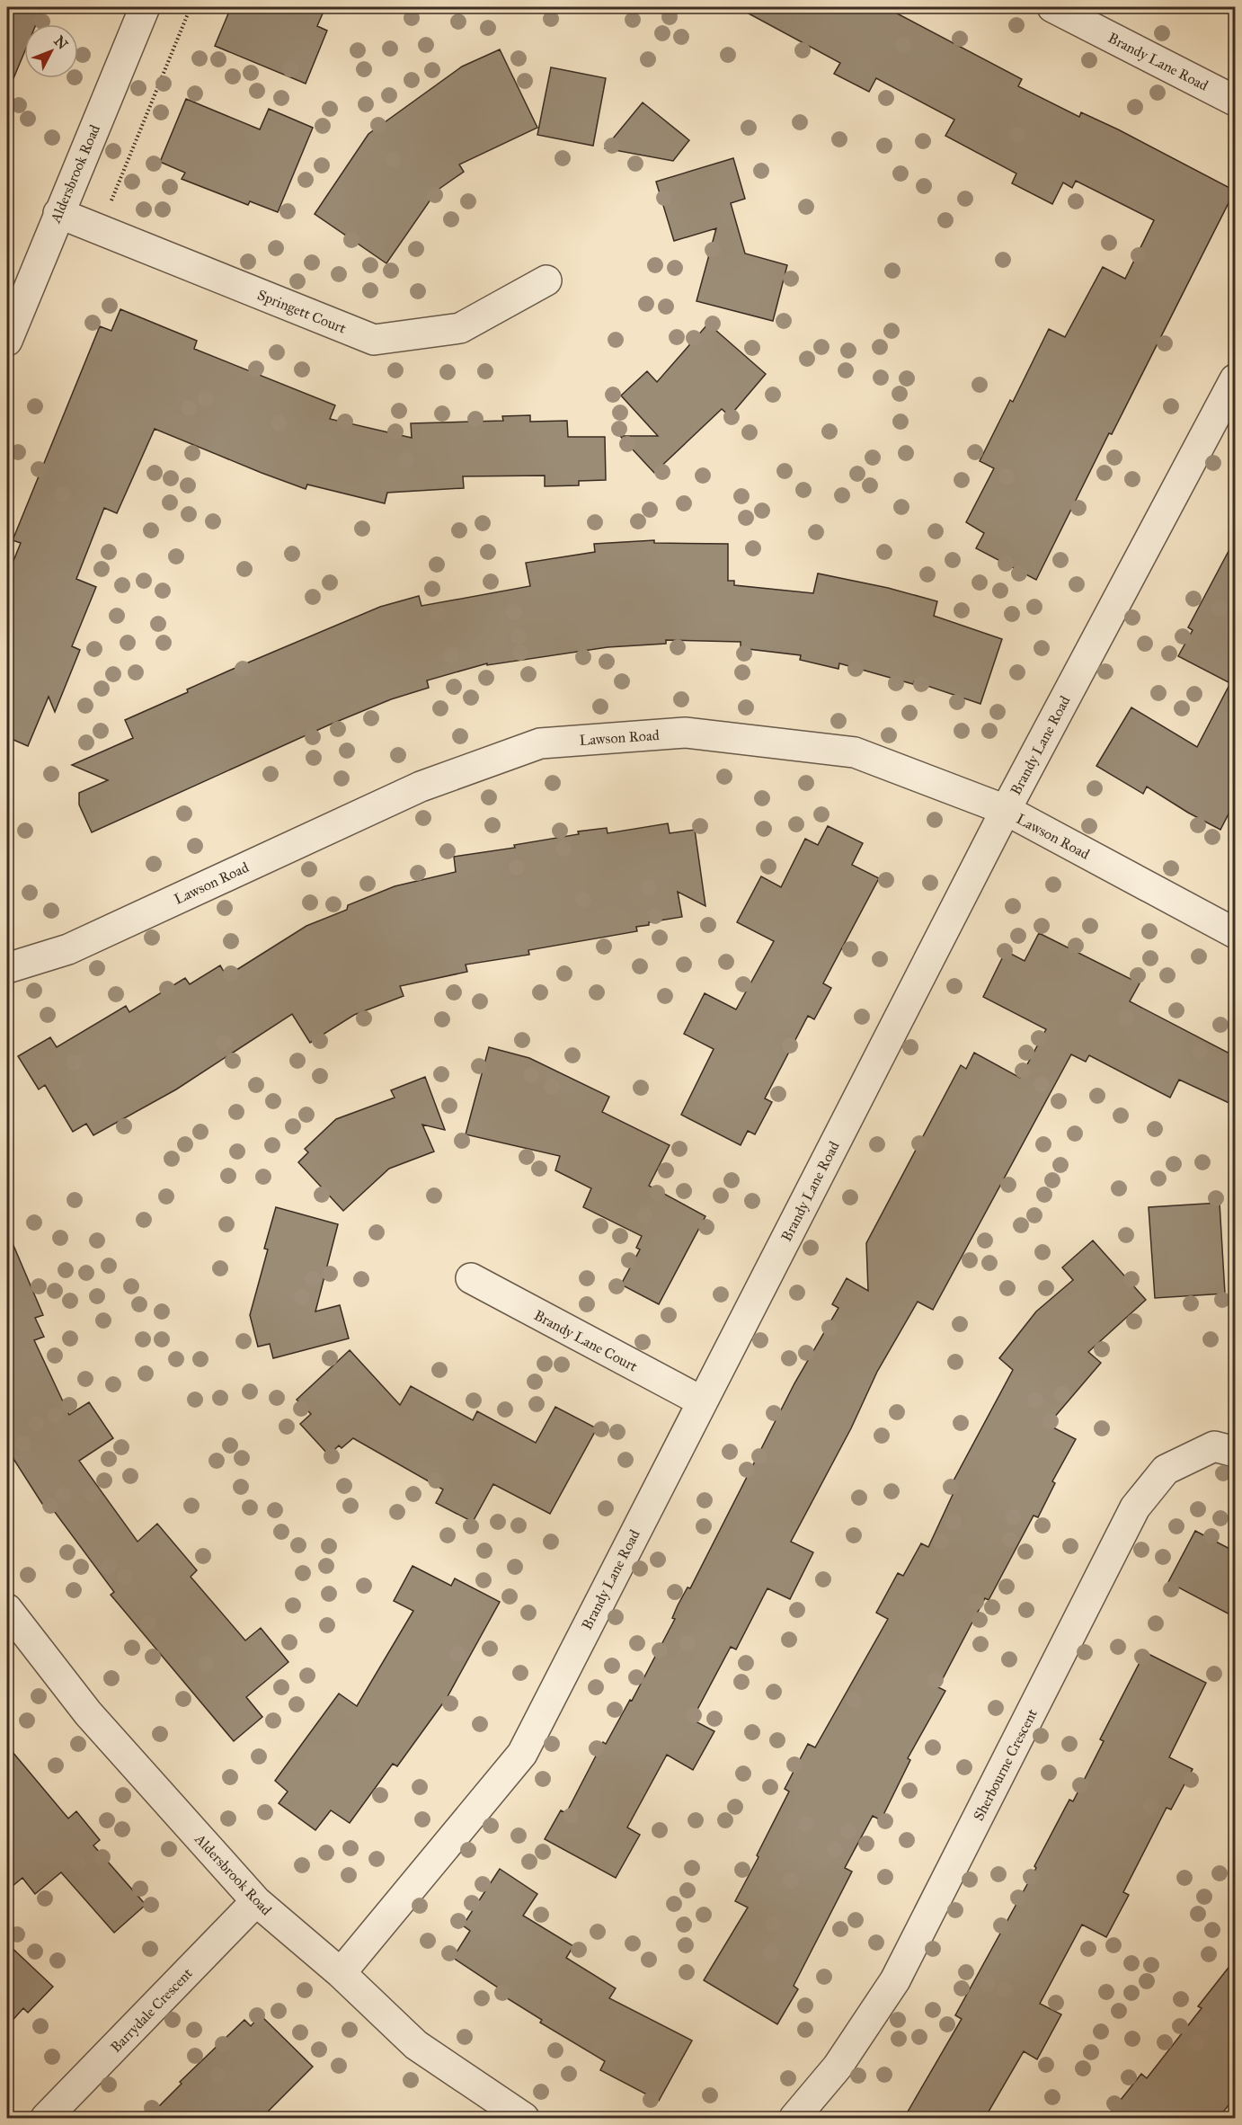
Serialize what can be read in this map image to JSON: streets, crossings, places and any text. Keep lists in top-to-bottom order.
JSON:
{
  "streets": {
    "street": [
      "Brandy Lane Road",
      "Aldersbrook Road",
      "Springett Court",
      "Lawson Road",
      "Brandy Lane Court",
      "Sherbourne Crescent",
      "Barrydale Crescent"
    ]
  },
  "crossings": [
    ["Brandy Lane Road", "Aldersbrook Road"],
    ["Brandy Lane Road", "Lawson Road"],
    ["Brandy Lane Road", "Brandy Lane Court"],
    ["Aldersbrook Road", "Springett Court"],
    ["Aldersbrook Road", "Barrydale Crescent"]
  ],
  "north": "top right"
}
